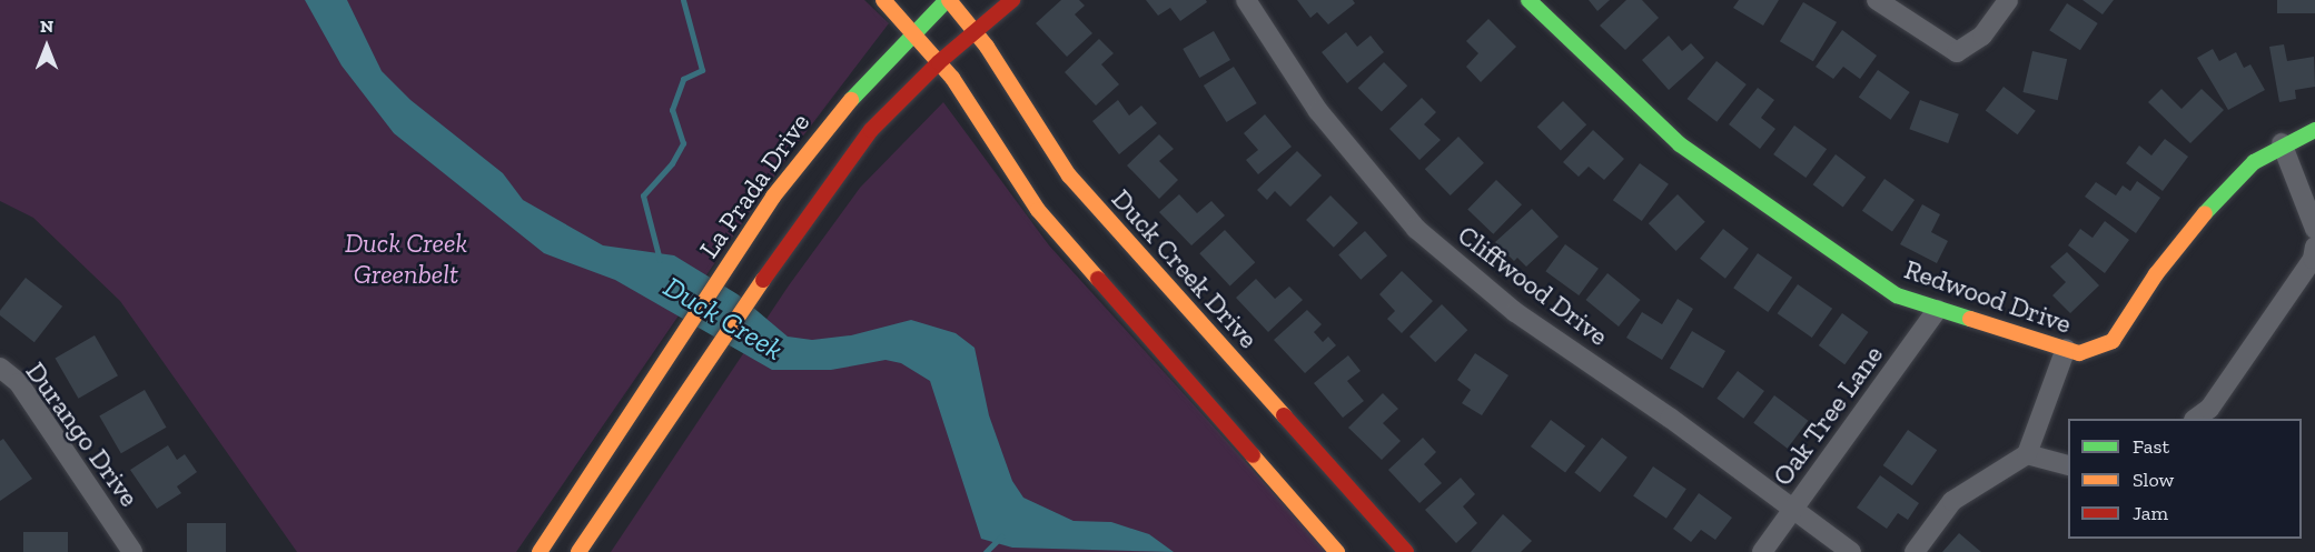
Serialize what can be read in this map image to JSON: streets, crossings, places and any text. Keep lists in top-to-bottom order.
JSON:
{
  "streets": {
    "main road": ["La Prada Drive", "Duck Creek Drive", "Redwood Drive"],
    "street": ["Cliffwood Drive", "Oak Tree Lane", "Durango Drive"]
  },
  "crossings": [
    ["La Prada Drive", "Duck Creek Drive"],
    ["Cliffwood Drive", "Oak Tree Lane"],
    ["Redwood Drive", "Oak Tree Lane"]
  ],
  "water": ["Duck Creek"],
  "parks": ["Duck Creek Greenbelt"],
  "legend": ["Fast", "Slow", "Jam"],
  "north": "top"
}
